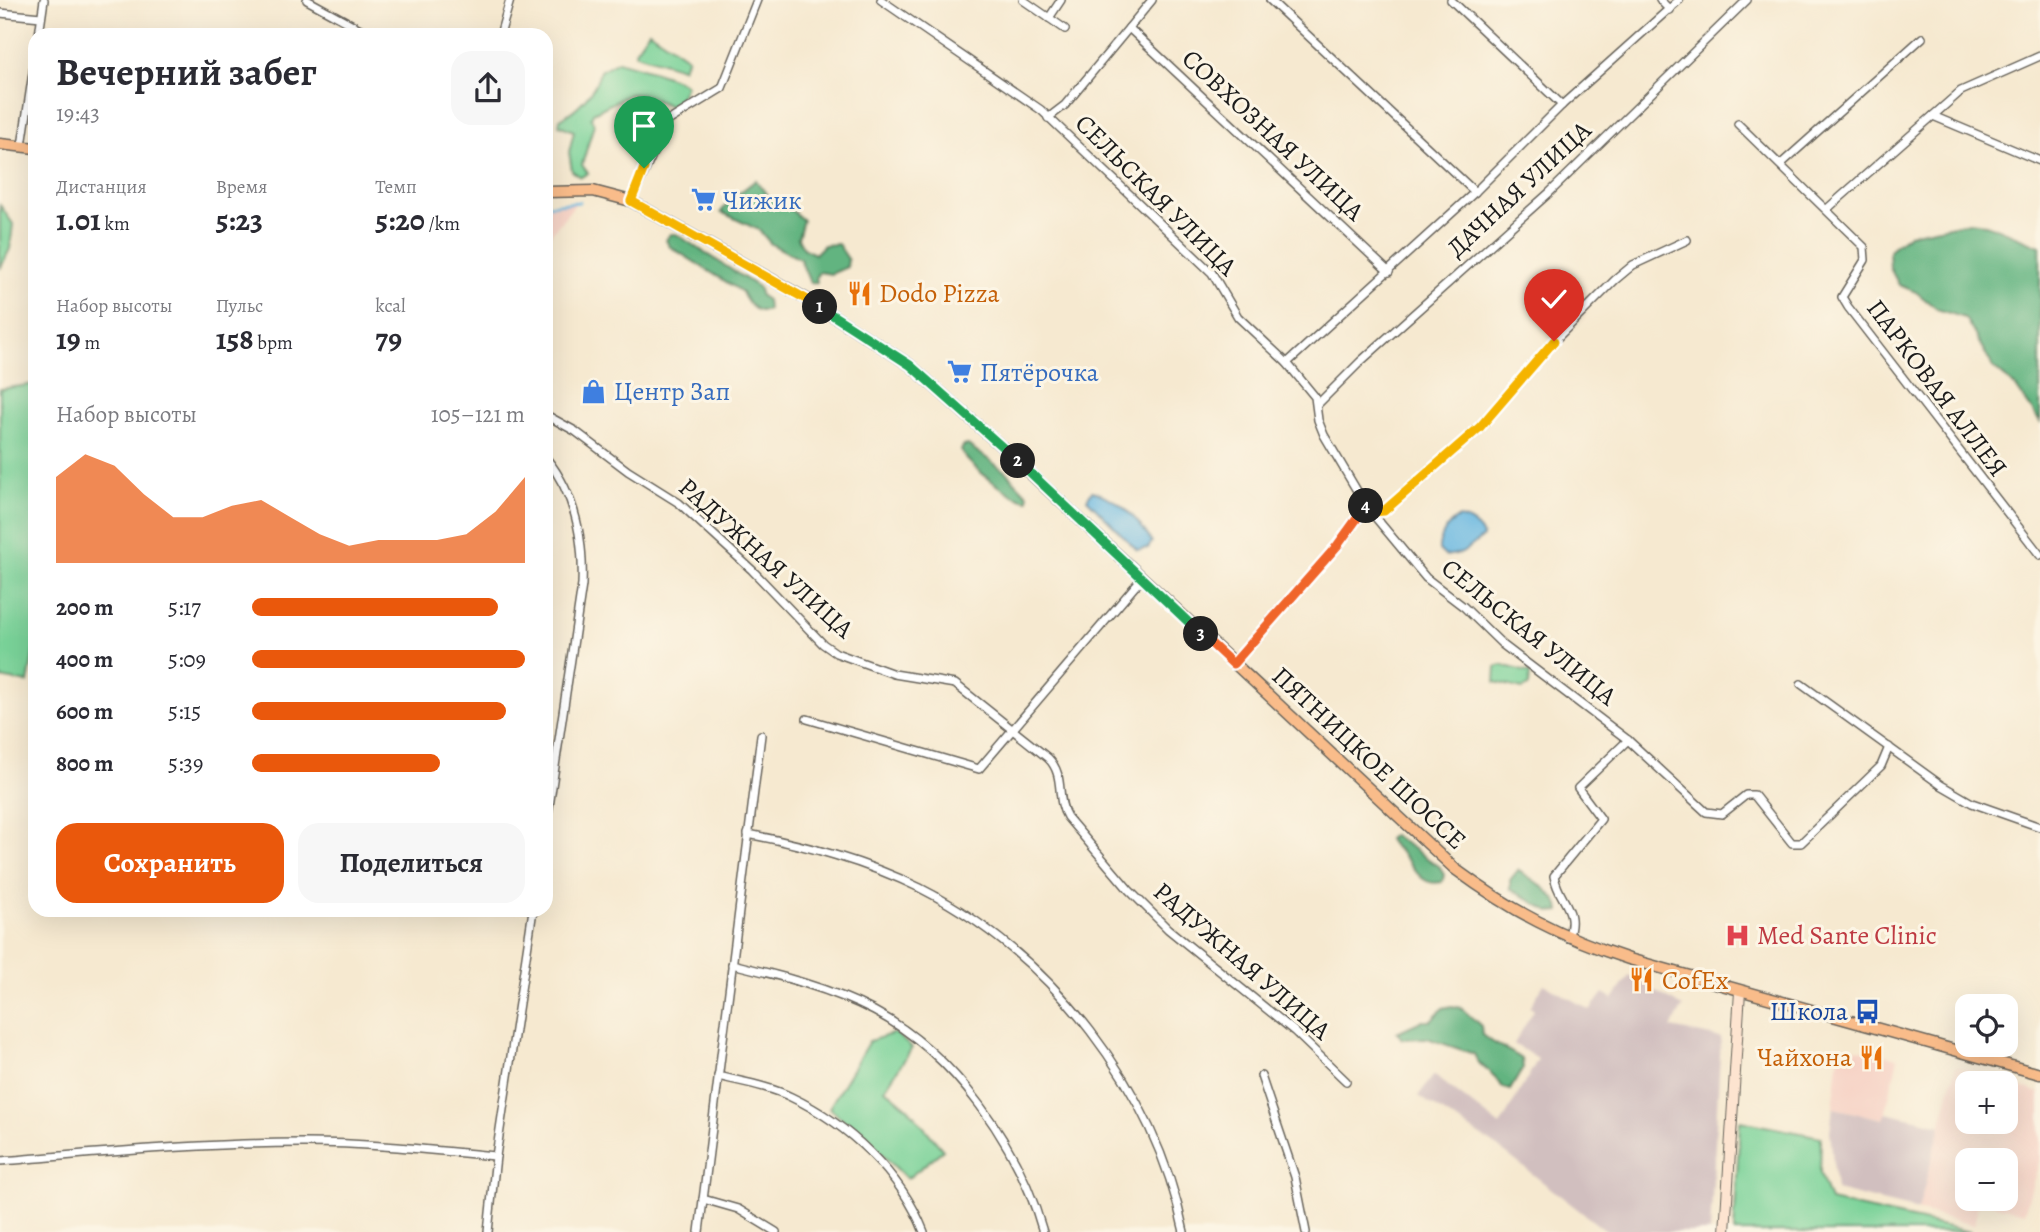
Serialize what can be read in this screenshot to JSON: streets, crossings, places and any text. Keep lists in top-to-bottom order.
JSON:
{
  "streets": {
    "main road": ["ПЯТНИЦКОЕ ШОССЕ"],
    "street": [
      "СОВХОЗНАЯ УЛИЦА",
      "ДАЧНАЯ УЛИЦА",
      "СЕЛЬСКАЯ УЛИЦА",
      "ПАРКОВАЯ АЛЛЕЯ",
      "РАДУЖНАЯ УЛИЦА"
    ]
  },
  "crossings": [
    ["ДАЧНАЯ УЛИЦА", "СЕЛЬСКАЯ УЛИЦА"]
  ],
  "places": {
    "supermarket": ["Чижик", "Пятёрочка"],
    "restaurant": ["Dodo Pizza", "CofEx", "Чайхона"],
    "shop": ["Центр Зап"],
    "hospital": ["Med Sante Clinic"],
    "bus stop": ["Школа"]
  },
  "page": {
    "heading": ["Вечерний забег", "19:43"],
    "stats": [
      ["Дистанция", "1.01 km"],
      ["Время", "5:23"],
      ["Темп", "5:20 /km"],
      ["Набор высоты", "19 m"],
      ["Пульс", "158 bpm"],
      ["kcal", "79"]
    ],
    "pins": [
      "1",
      "2",
      "4",
      "3"
    ],
    "chart": ["Набор высоты", "105–121 m"],
    "list": [
      {
        "name": "200 m",
        "note": "5:17"
      },
      {
        "name": "400 m",
        "note": "5:09"
      },
      {
        "name": "600 m",
        "note": "5:15"
      },
      {
        "name": "800 m",
        "note": "5:39"
      }
    ],
    "buttons": ["Сохранить", "Поделиться"],
    "map_buttons": ["+", "−"]
  }
}
